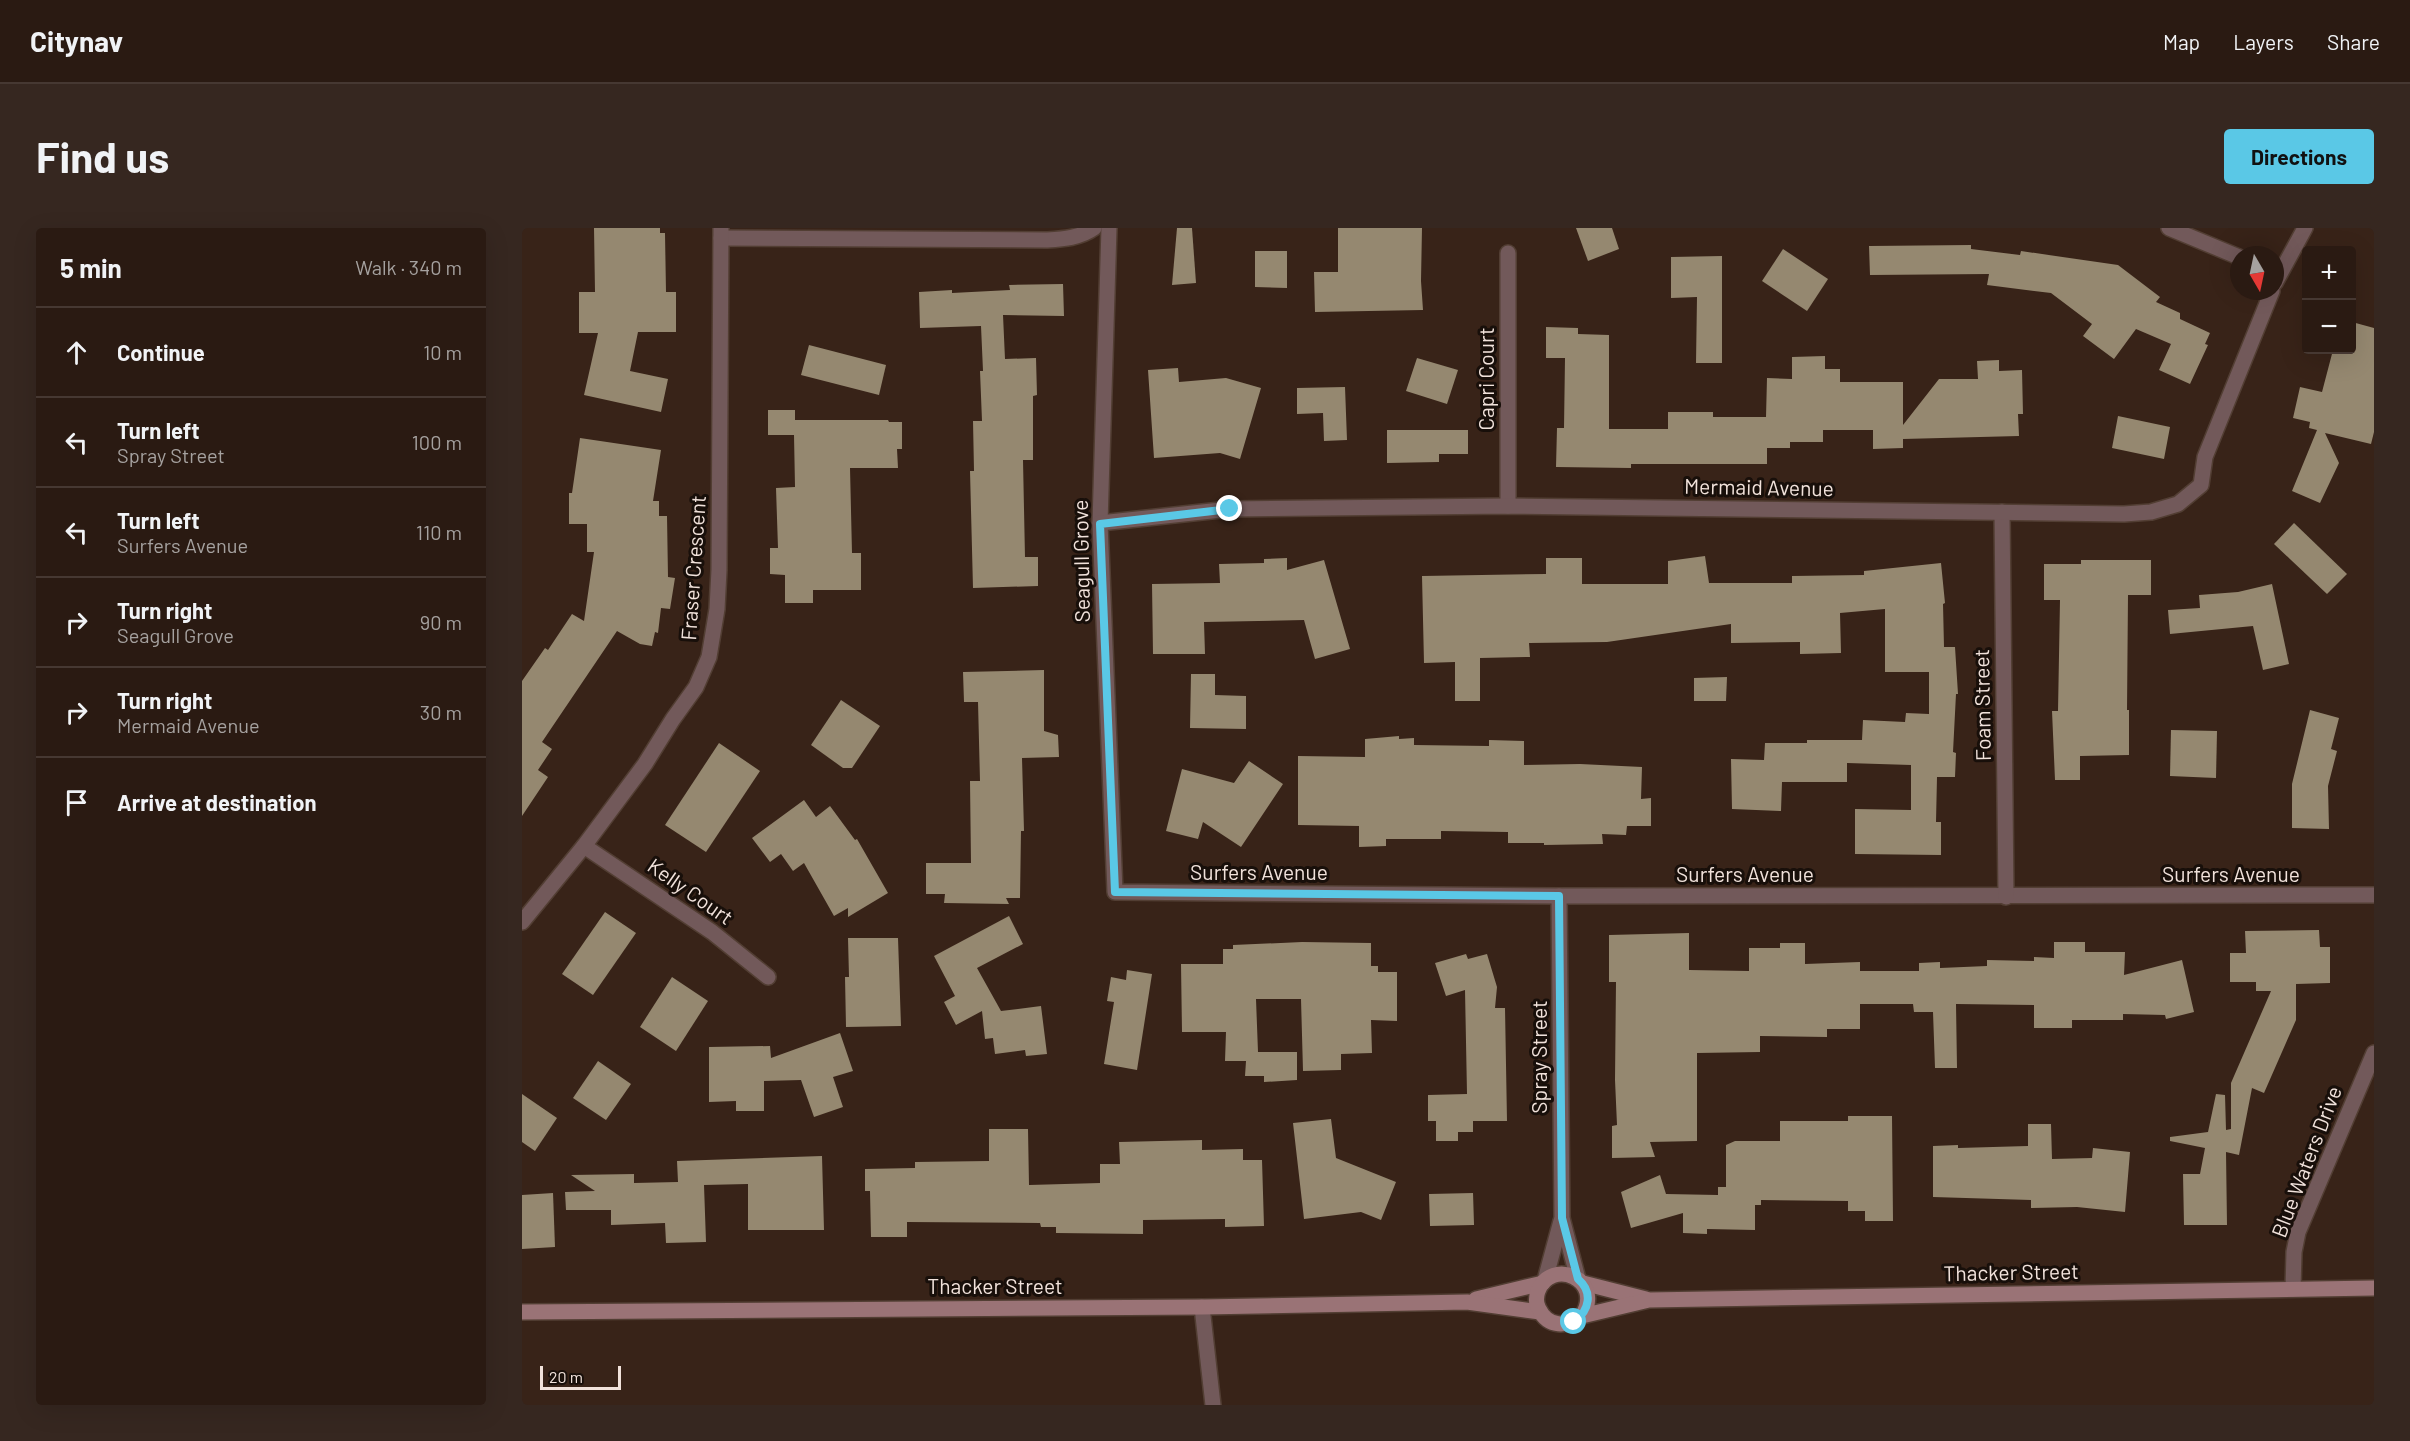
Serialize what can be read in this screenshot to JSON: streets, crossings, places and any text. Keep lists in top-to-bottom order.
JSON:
{
  "streets": {
    "street": [
      "Capri Court",
      "Mermaid Avenue",
      "Seagull Grove",
      "Fraser Crescent",
      "Foam Street",
      "Surfers Avenue",
      "Kelly Court",
      "Spray Street",
      "Blue Waters Drive",
      "Thacker Street"
    ]
  },
  "crossings": [
    ["Capri Court", "Mermaid Avenue"],
    ["Mermaid Avenue", "Seagull Grove"],
    ["Mermaid Avenue", "Foam Street"],
    ["Seagull Grove", "Surfers Avenue"],
    ["Fraser Crescent", "Kelly Court"],
    ["Foam Street", "Surfers Avenue"],
    ["Surfers Avenue", "Spray Street"],
    ["Spray Street", "Thacker Street"],
    ["Blue Waters Drive", "Thacker Street"]
  ],
  "scale_bar": "20 m",
  "north": "bottom",
  "page": {
    "header": "Citynav",
    "nav": ["Map", "Layers", "Share"],
    "buttons": "Directions",
    "title": "Find us",
    "heading": ["5 min", "Walk · 340 m"],
    "map_buttons": ["+", "−"],
    "list": [
      ["Continue", "10 m"],
      ["Turn left", "Spray Street", "100 m"],
      ["Turn left", "Surfers Avenue", "110 m"],
      ["Turn right", "Seagull Grove", "90 m"],
      ["Turn right", "Mermaid Avenue", "30 m"],
      "Arrive at destination"
    ],
    "scale": "20 m"
  }
}
